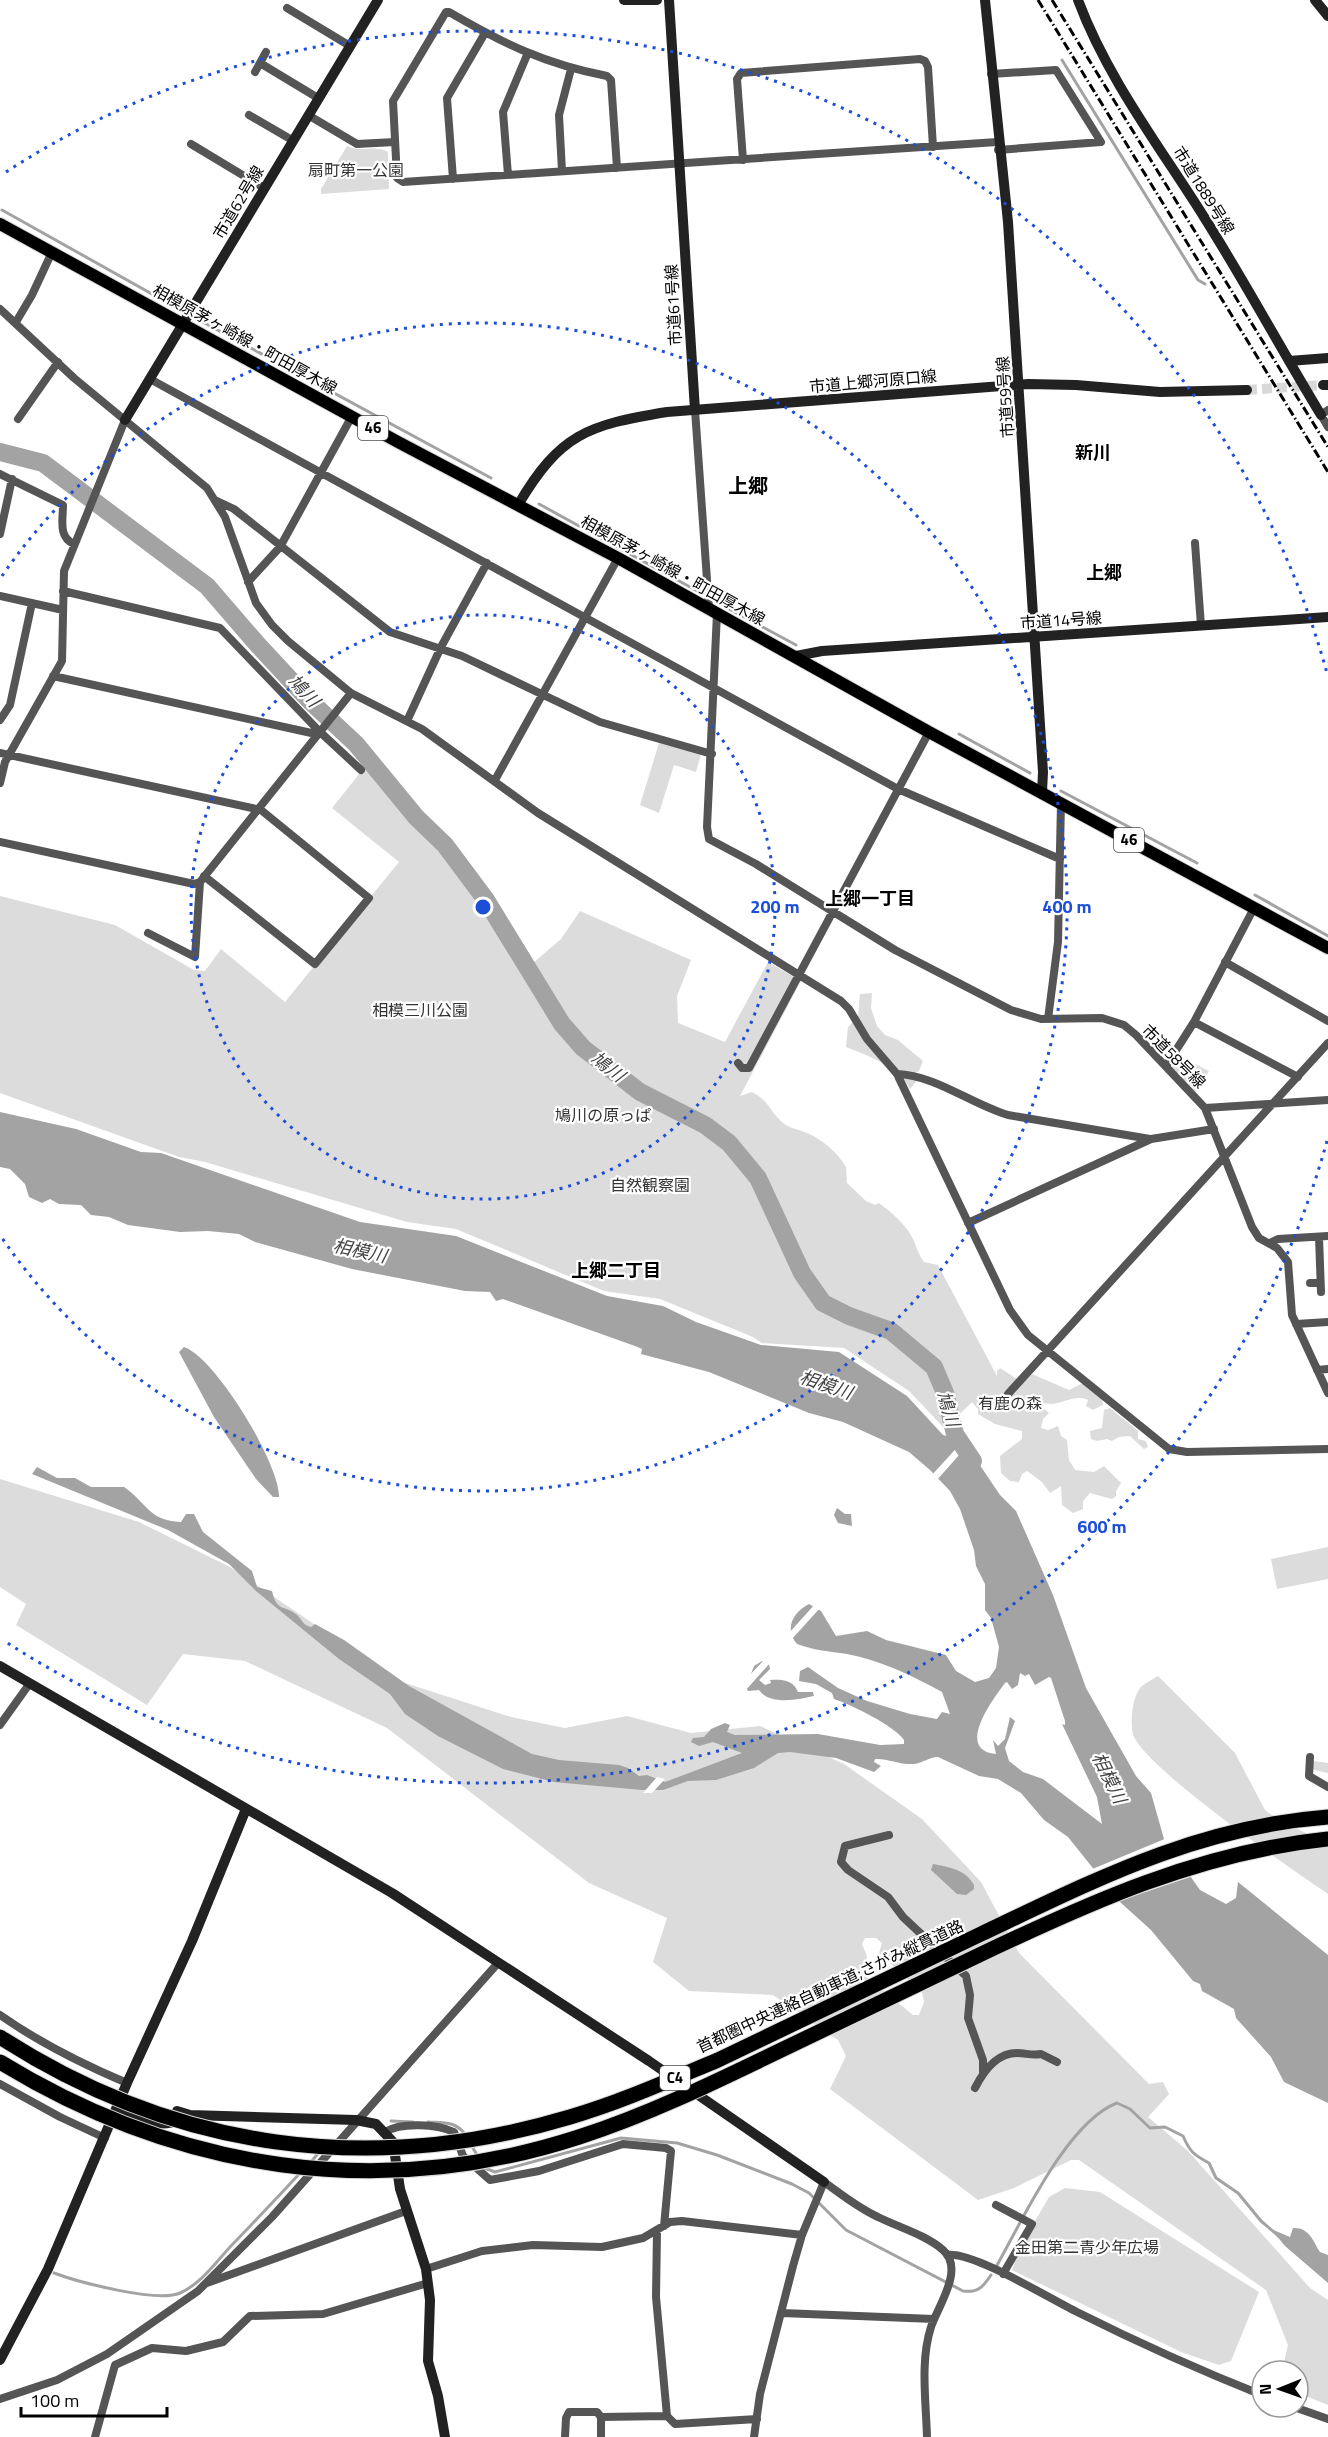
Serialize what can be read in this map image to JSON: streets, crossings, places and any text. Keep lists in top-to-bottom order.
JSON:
{
  "streets": {
    "highway": ["首都圏中央連絡自動車道;さがみ縦貫道路", "C4"],
    "main road": ["相模原茅ヶ崎線・町田厚木線", "46"],
    "street": [
      "市道1889号線",
      "市道62号線",
      "市道61号線",
      "市道上郷河原口線",
      "市道59号線",
      "市道14号線",
      "市道58号線"
    ]
  },
  "crossings": [
    ["市道62号線", "相模原茅ヶ崎線・町田厚木線"],
    ["市道61号線", "相模原茅ヶ崎線・町田厚木線"],
    ["市道61号線", "市道上郷河原口線"],
    ["市道61号線", "市道58号線"],
    ["相模原茅ヶ崎線・町田厚木線", "市道上郷河原口線"],
    ["相模原茅ヶ崎線・町田厚木線", "市道59号線"],
    ["相模原茅ヶ崎線・町田厚木線", "市道14号線"],
    ["市道上郷河原口線", "市道59号線"],
    ["市道59号線", "市道14号線"]
  ],
  "districts": [
    "新川",
    "上郷",
    "上郷",
    "上郷一丁目",
    "上郷二丁目"
  ],
  "water": ["鳩川", "相模川"],
  "parks": [
    "扇町第一公園",
    "相模三川公園",
    "鳩川の原っぱ",
    "自然観察園",
    "有鹿の森",
    "金田第二青少年広場"
  ],
  "scale_bar": "100 m",
  "north": "left",
  "rings": ["200 m", "400 m", "600 m"]
}
